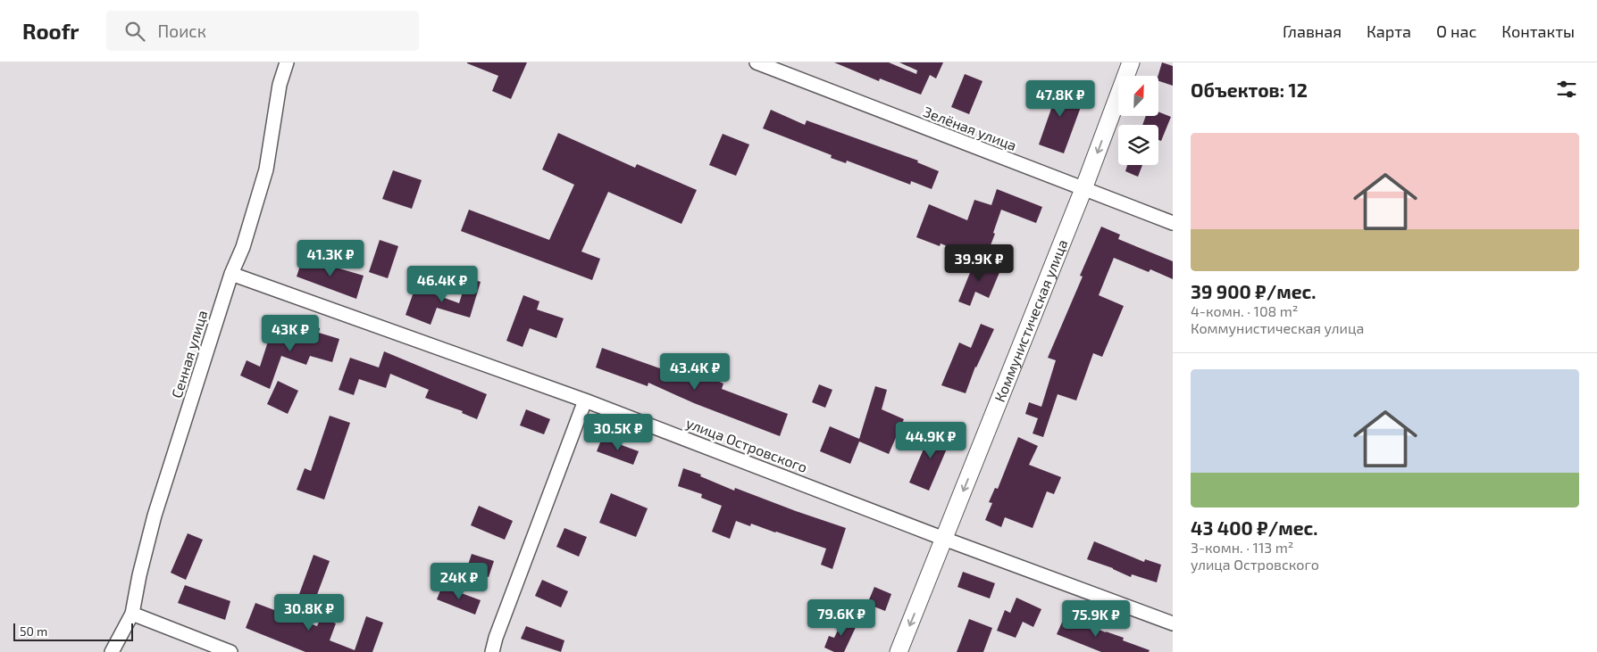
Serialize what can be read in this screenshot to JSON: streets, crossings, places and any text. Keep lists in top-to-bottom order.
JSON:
{
  "streets": {
    "street": [
      "Зелёная улица",
      "Коммунистическая улица",
      "Сенная улица",
      "улица Островского"
    ]
  },
  "crossings": [
    ["Зелёная улица", "Коммунистическая улица"],
    ["Коммунистическая улица", "улица Островского"],
    ["Сенная улица", "улица Островского"]
  ],
  "one_way": ["Коммунистическая улица"],
  "scale_bar": "50 m",
  "north": "top right",
  "page": {
    "header": "Roofr",
    "search": "Поиск",
    "nav": [
      "Главная",
      "Карта",
      "О нас",
      "Контакты"
    ],
    "heading": "Объектов: 12",
    "price": [
      "47.8K ₽",
      "41.3K ₽",
      "39.9K ₽",
      "46.4K ₽",
      "43K ₽",
      "43.4K ₽",
      "30.5K ₽",
      "44.9K ₽",
      "24K ₽",
      "30.8K ₽",
      "79.6K ₽",
      "75.9K ₽"
    ],
    "list": [
      {
        "name": "39 900 ₽/мес.",
        "note": "4-комн. · 108 m² · Коммунистическая улица"
      },
      {
        "name": "43 400 ₽/мес.",
        "note": "3-комн. · 113 m² · улица Островского"
      }
    ],
    "scale": "50 m"
  }
}
